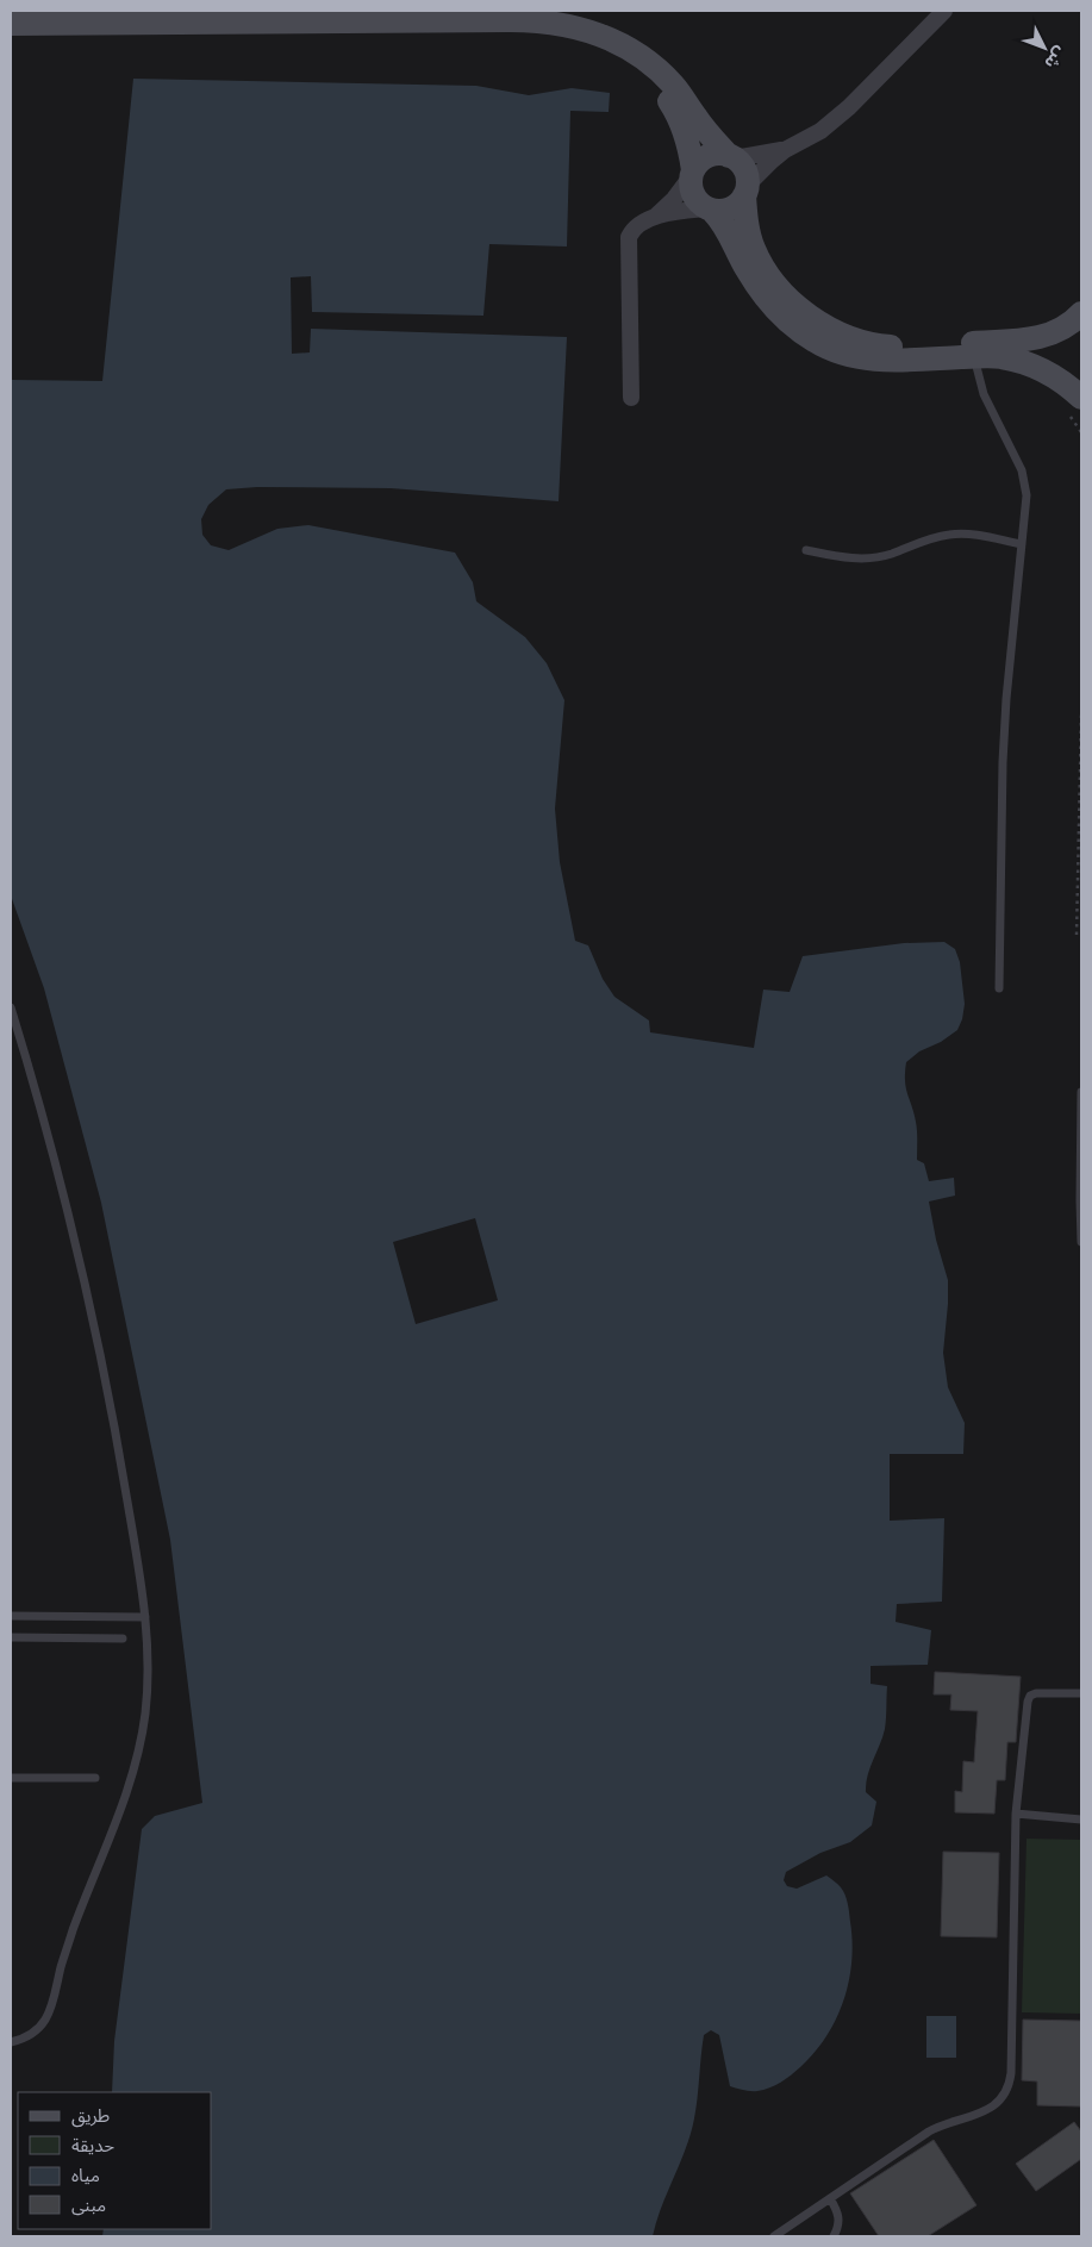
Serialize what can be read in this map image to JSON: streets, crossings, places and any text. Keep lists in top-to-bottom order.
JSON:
{
  "legend": [
    "طريق",
    "حديقة",
    "مياه",
    "مبنى"
  ],
  "north": "bottom right"
}
